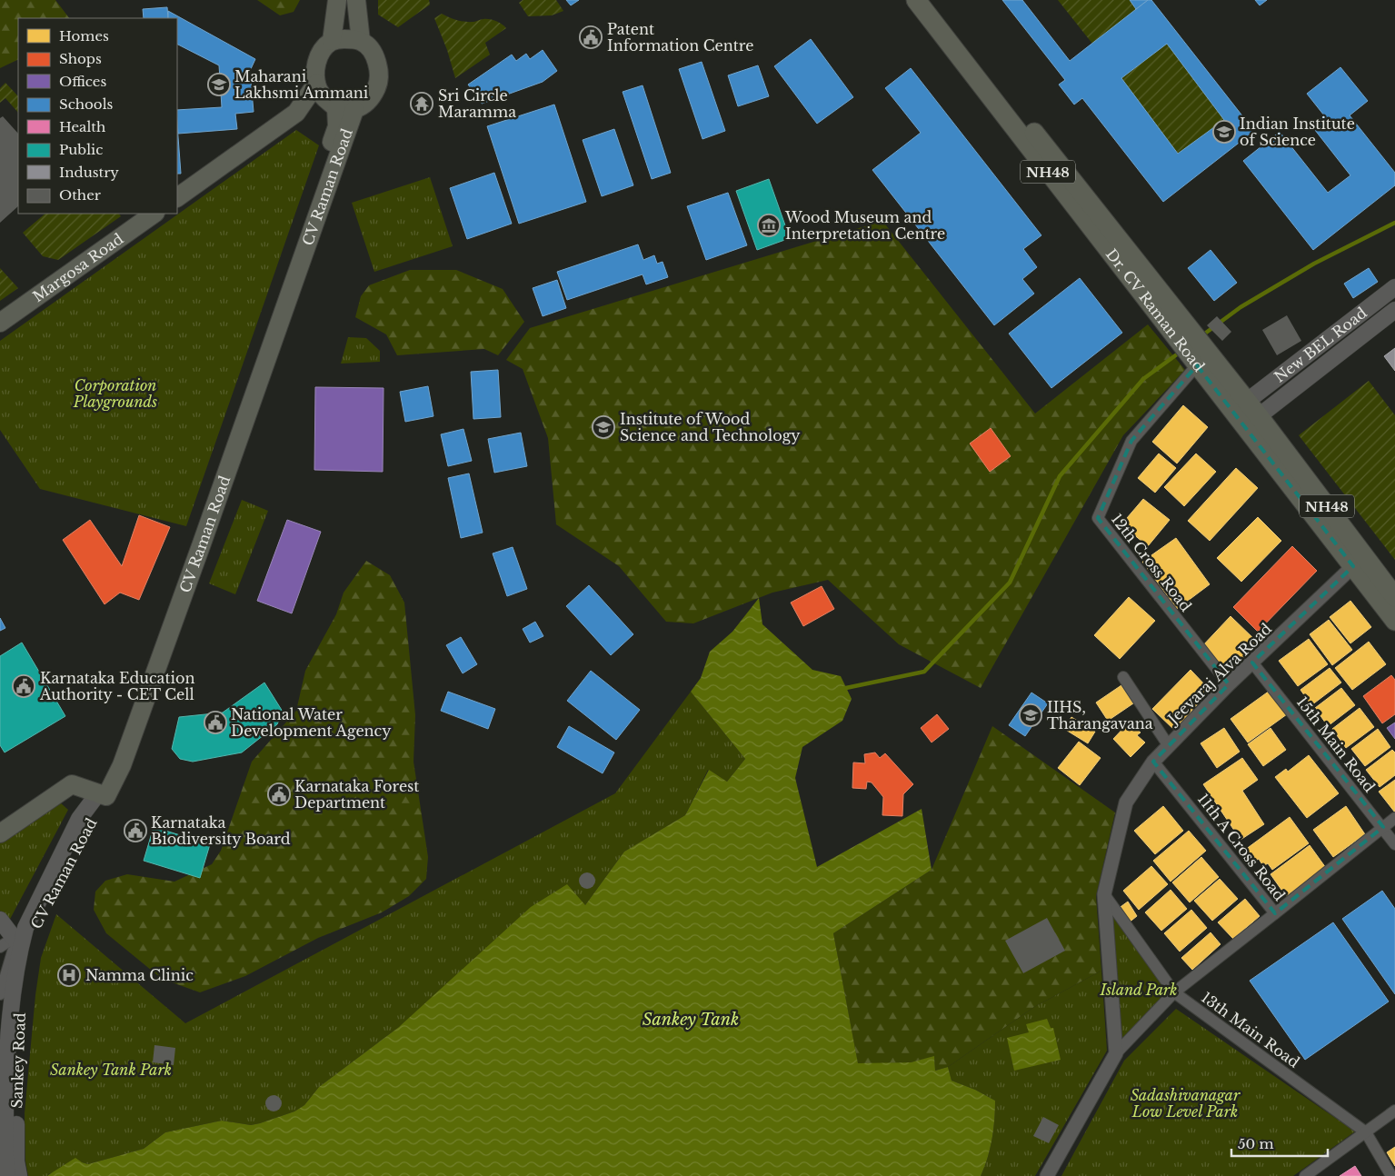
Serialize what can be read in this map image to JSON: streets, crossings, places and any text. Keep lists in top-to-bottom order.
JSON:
{
  "streets": {
    "highway": ["NH48", "Dr. CV Raman Road"],
    "main road": [
      "CV Raman Road",
      "Margosa Road",
      "New BEL Road",
      "Sankey Road"
    ],
    "street": [
      "12th Cross Road",
      "Jeevaraj Alva Road",
      "15th Main Road",
      "11th A Cross Road",
      "13th Main Road"
    ]
  },
  "crossings": [
    ["CV Raman Road", "Sankey Road"],
    ["Dr. CV Raman Road", "New BEL Road"],
    ["Dr. CV Raman Road", "12th Cross Road"],
    ["Dr. CV Raman Road", "Jeevaraj Alva Road"],
    ["12th Cross Road", "Jeevaraj Alva Road"],
    ["Jeevaraj Alva Road", "15th Main Road"],
    ["Jeevaraj Alva Road", "11th A Cross Road"],
    ["Jeevaraj Alva Road", "13th Main Road"],
    ["11th A Cross Road", "13th Main Road"]
  ],
  "water": ["Sankey Tank"],
  "parks": [
    "Corporation Playgrounds",
    "Island Park",
    "Sankey Tank Park",
    "Sadashivanagar Low Level Park"
  ],
  "places": {
    "public building": [
      "Patent Information Centre",
      "Karnataka Education Authority - CET Cell",
      "National Water Development Agency",
      "Karnataka Forest Department",
      "Karnataka Biodiversity Board"
    ],
    "school or university": [
      "Maharani Lakhsmi Ammani",
      "Indian Institute of Science",
      "Institute of Wood Science and Technology",
      "IIHS, Tharangavana"
    ],
    "temple": ["Sri Circle Maramma"],
    "museum": ["Wood Museum and Interpretation Centre"],
    "hospital": ["Namma Clinic"]
  },
  "legend": [
    "Homes",
    "Shops",
    "Offices",
    "Schools",
    "Health",
    "Public",
    "Industry",
    "Other"
  ],
  "scale_bar": "50 m"
}
